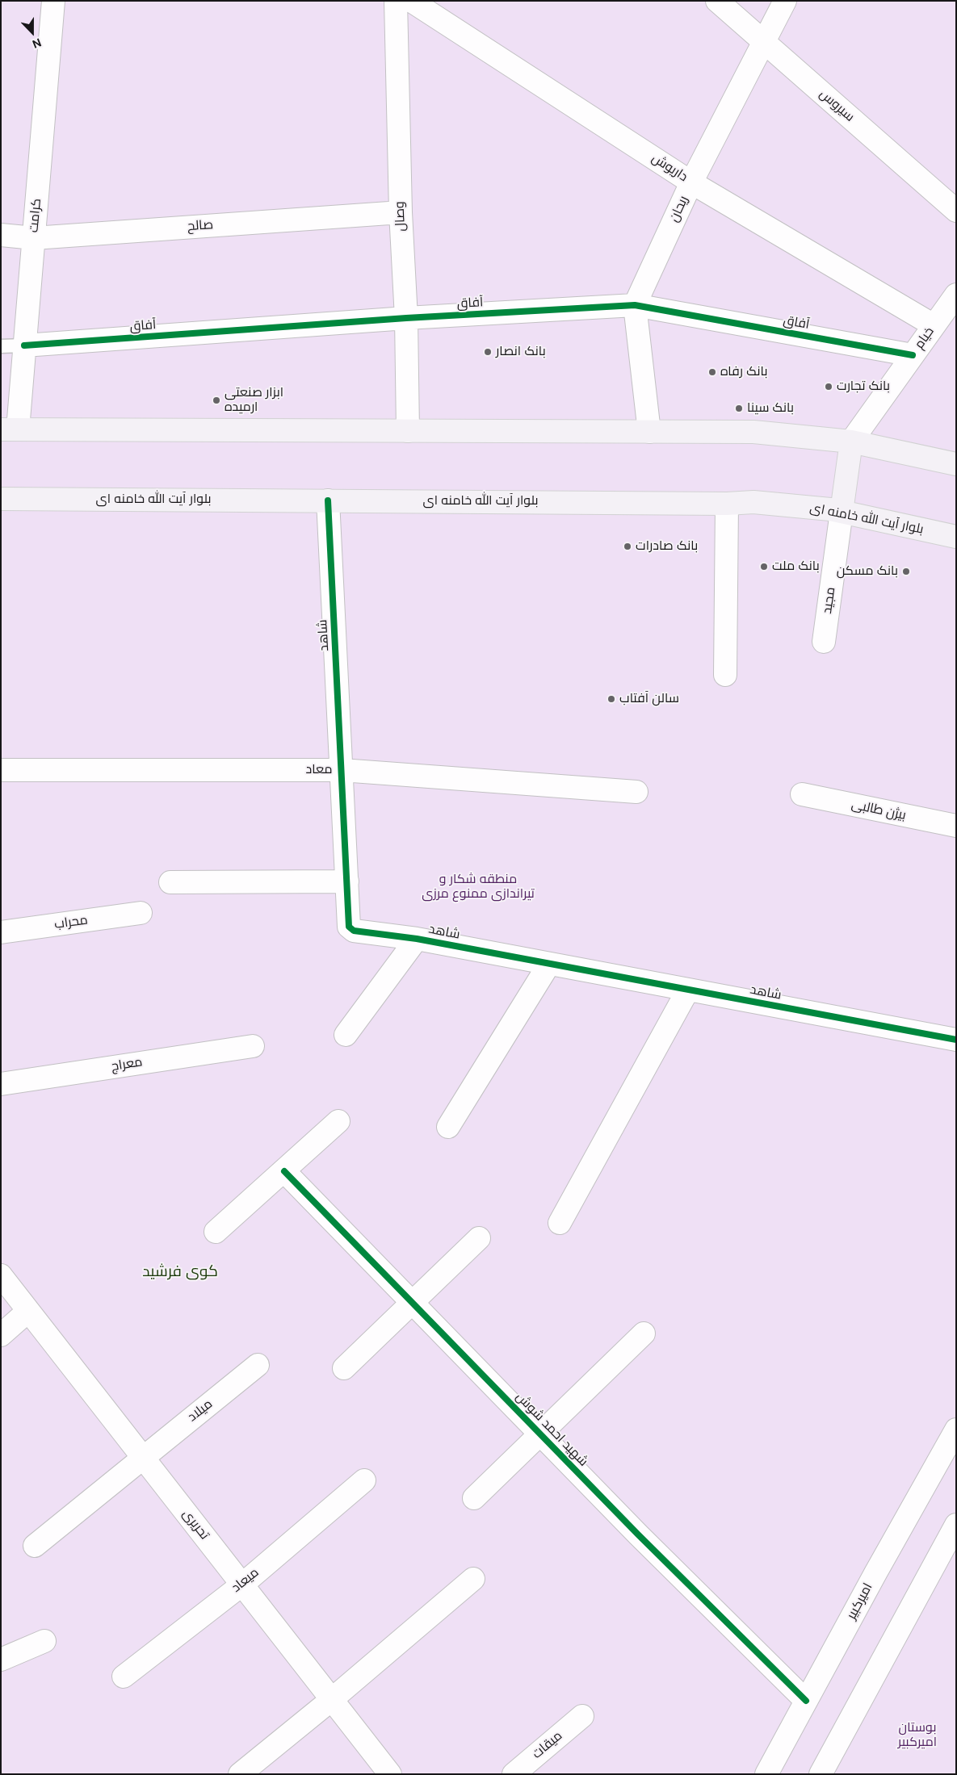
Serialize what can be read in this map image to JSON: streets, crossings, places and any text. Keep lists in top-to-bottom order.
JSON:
{
  "streets": {
    "main road": ["بلوار آیت الله خامنه ای"],
    "street": [
      "سیروس",
      "داریوش",
      "ریحان",
      "کرامت",
      "وصال",
      "صالح",
      "آفاق",
      "خیام",
      "مجید",
      "شاهد",
      "معاد",
      "بیژن طالبی",
      "محراب",
      "معراج",
      "میلاد",
      "شهید احمد شوش",
      "تحریری",
      "میعاد",
      "امیرکبیر",
      "میقات"
    ]
  },
  "crossings": [
    ["سیروس", "ریحان"],
    ["داریوش", "ریحان"],
    ["داریوش", "خیام"],
    ["ریحان", "آفاق"],
    ["کرامت", "صالح"],
    ["کرامت", "آفاق"],
    ["وصال", "صالح"],
    ["وصال", "آفاق"],
    ["آفاق", "خیام"],
    ["بلوار آیت الله خامنه ای", "مجید"],
    ["بلوار آیت الله خامنه ای", "شاهد"],
    ["شاهد", "معاد"],
    ["میلاد", "تحریری"],
    ["شهید احمد شوش", "امیرکبیر"],
    ["تحریری", "میعاد"]
  ],
  "districts": ["کوی فرشید"],
  "parks": ["منطقه شکار و تیراندازی ممنوع مرزی", "بوستان امیرکبیر"],
  "places": [
    "بانک انصار",
    "بانک رفاه",
    "بانک تجارت",
    "ابزار صنعتی ارمیده",
    "بانک سینا",
    "بانک صادرات",
    "بانک ملت",
    "بانک مسکن",
    "سالن آفتاب"
  ],
  "north": "bottom"
}
